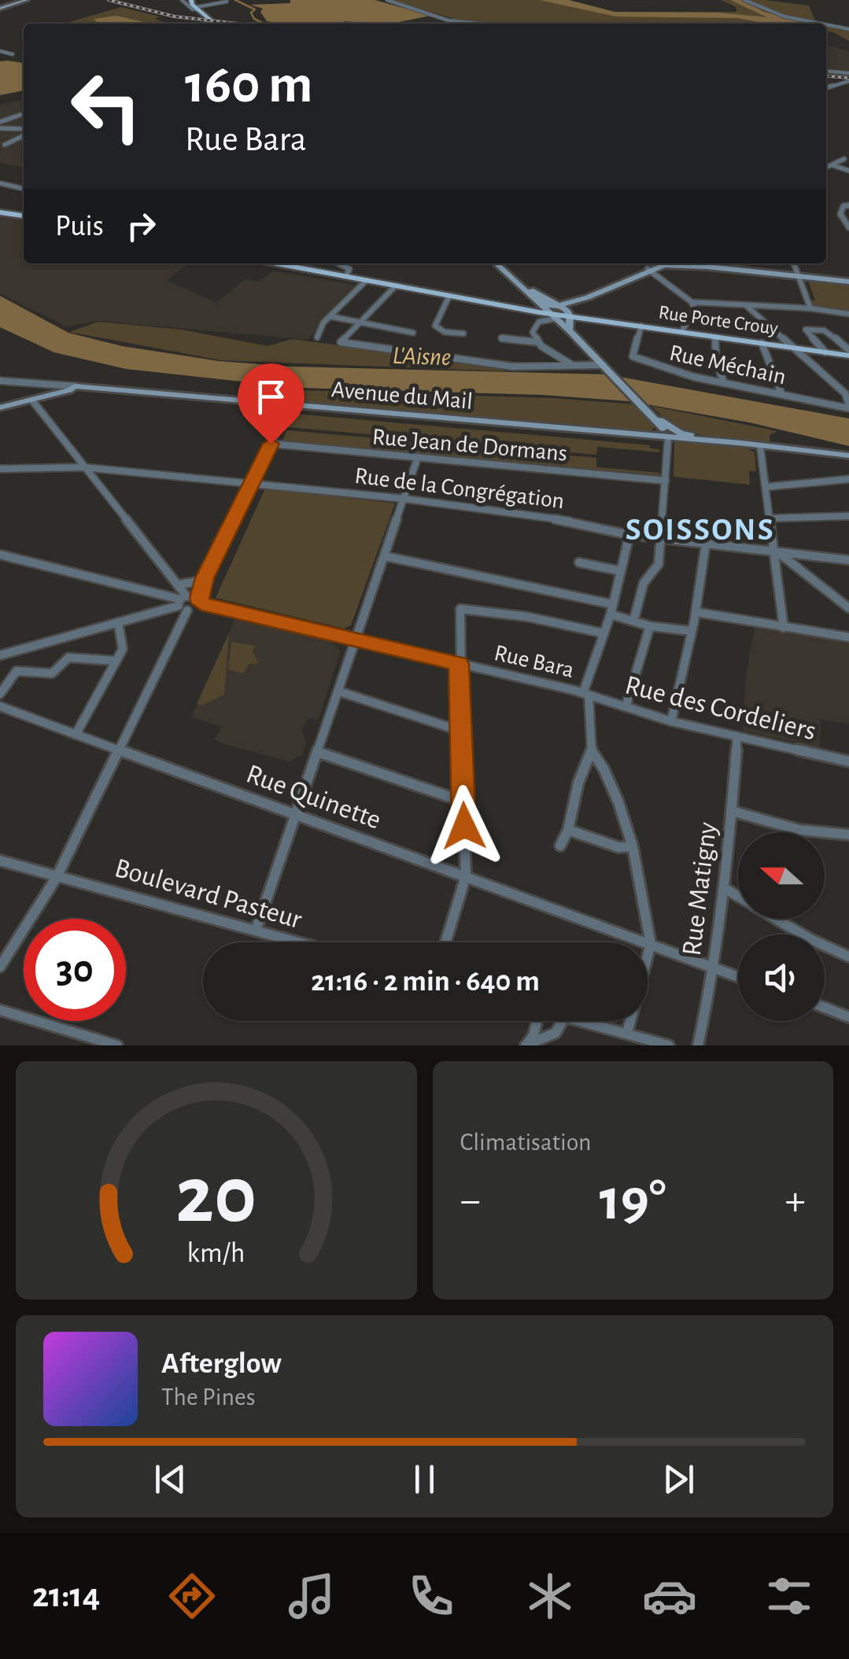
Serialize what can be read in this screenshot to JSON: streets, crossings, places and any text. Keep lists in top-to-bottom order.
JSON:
{
  "streets": {
    "main road": ["Rue Porte Crouy", "Avenue du Mail"],
    "street": [
      "Rue Méchain",
      "Rue Jean de Dormans",
      "Rue de la Congrégation",
      "Rue Bara",
      "Rue des Cordeliers",
      "Rue Quinette",
      "Rue Matigny",
      "Boulevard Pasteur"
    ]
  },
  "crossings": [
    ["Rue Porte Crouy", "Rue Méchain"],
    ["Rue Bara", "Rue des Cordeliers"],
    ["Rue des Cordeliers", "Rue Matigny"],
    ["Rue Quinette", "Rue Matigny"]
  ],
  "districts": ["SOISSONS"],
  "water": ["L'Aisne"],
  "north": "left",
  "page": {
    "turn": ["160 m", "Rue Bara"],
    "then": "Puis",
    "limit": "30",
    "trip": "21:16 · 2 min · 640 m",
    "tile": "Climatisation",
    "heat": ["−", "19°", "+"],
    "song": ["Afterglow", "The Pines"],
    "tabs": "21:14",
    "gauge": ["20", "km/h"]
  }
}
